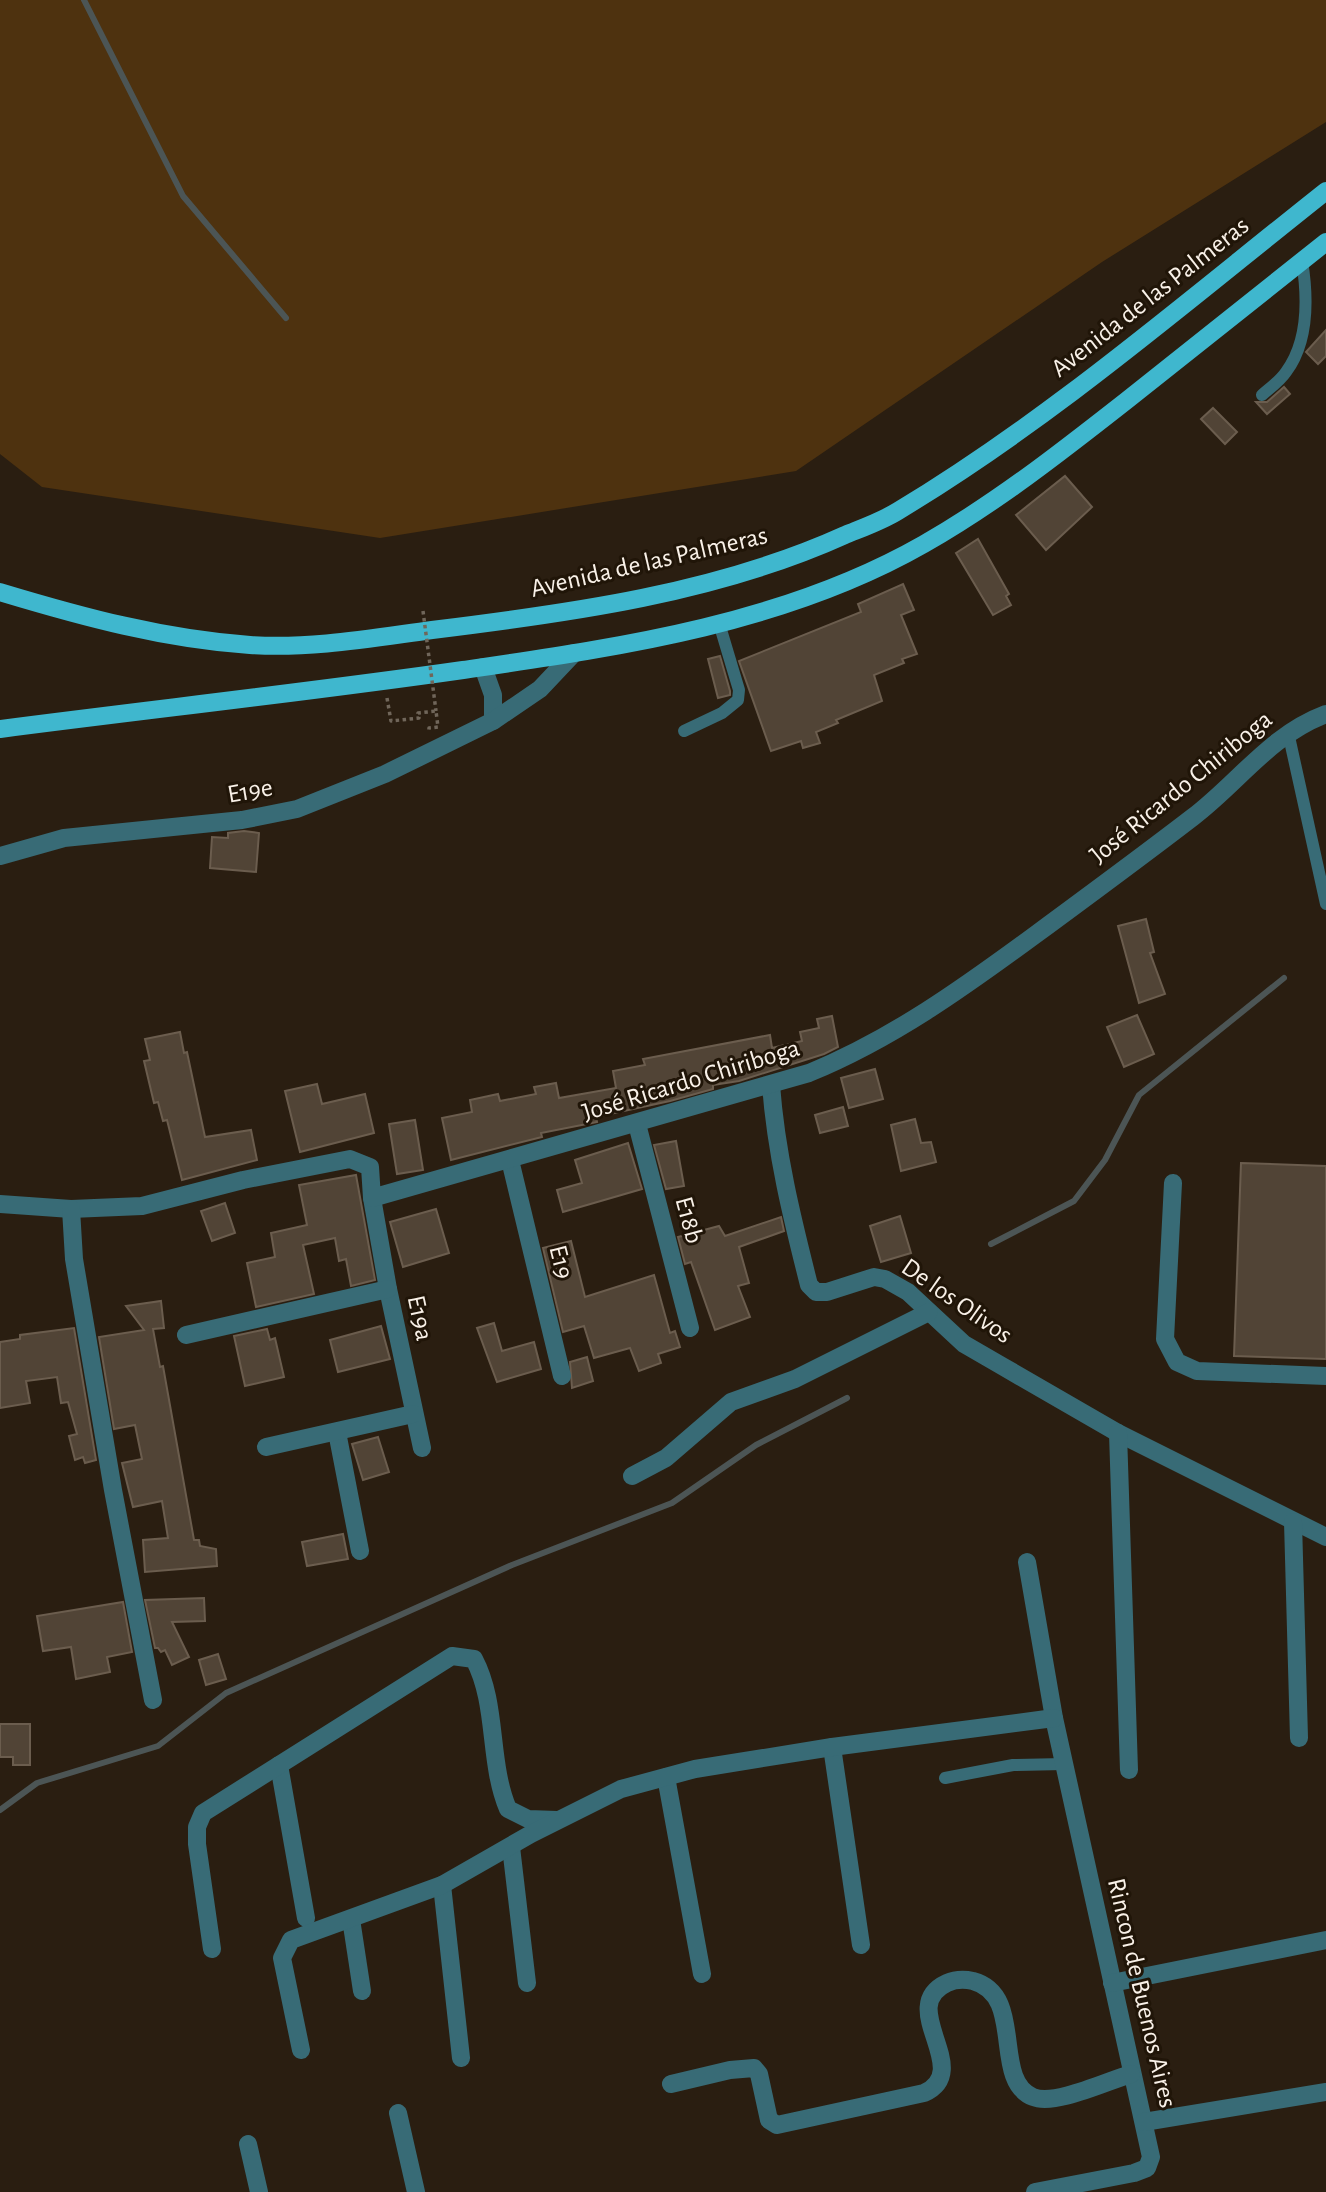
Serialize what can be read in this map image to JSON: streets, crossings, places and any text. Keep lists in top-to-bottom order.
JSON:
{
  "streets": {
    "main road": ["Avenida de las Palmeras"],
    "street": [
      "José Ricardo Chiriboga",
      "E19e",
      "E18b",
      "E19",
      "De los Olivos",
      "E19a",
      "Rincon de Buenos Aires"
    ]
  },
  "crossings": [
    ["José Ricardo Chiriboga", "E18b"],
    ["José Ricardo Chiriboga", "E19"],
    ["José Ricardo Chiriboga", "De los Olivos"],
    ["José Ricardo Chiriboga", "E19a"]
  ]
}
